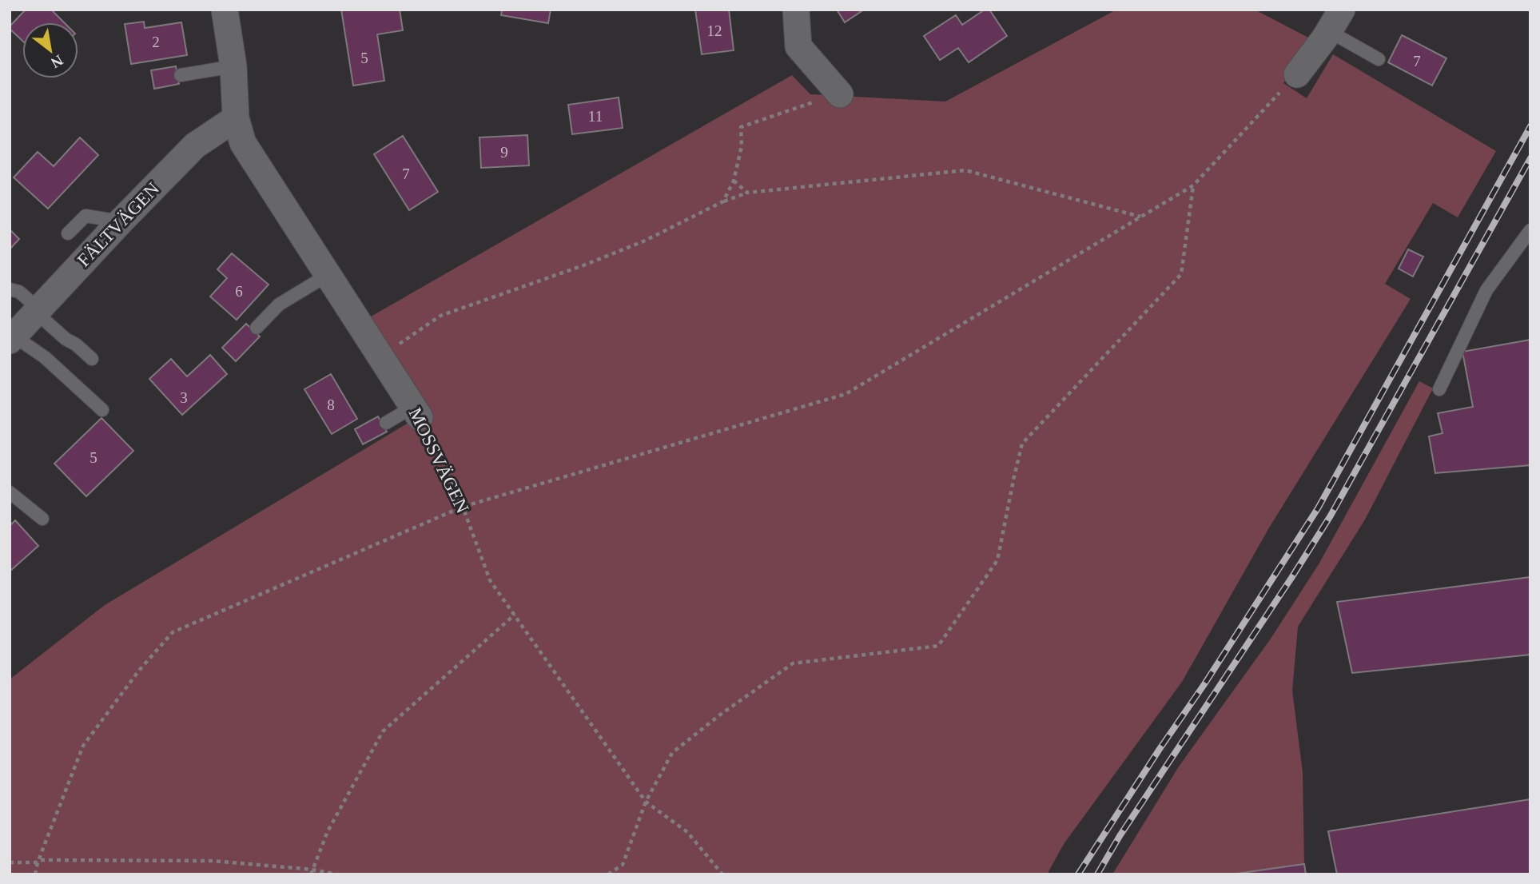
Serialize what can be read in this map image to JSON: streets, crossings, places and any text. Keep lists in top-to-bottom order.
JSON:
{
  "streets": {
    "street": ["FÄLTVÄGEN", "MOSSVÄGEN"]
  },
  "crossings": [
    ["FÄLTVÄGEN", "MOSSVÄGEN"]
  ],
  "house_numbers": [
    "12",
    "2",
    "5",
    "7",
    "11",
    "9",
    "7",
    "6",
    "3",
    "8",
    "5"
  ],
  "north": "bottom right"
}
